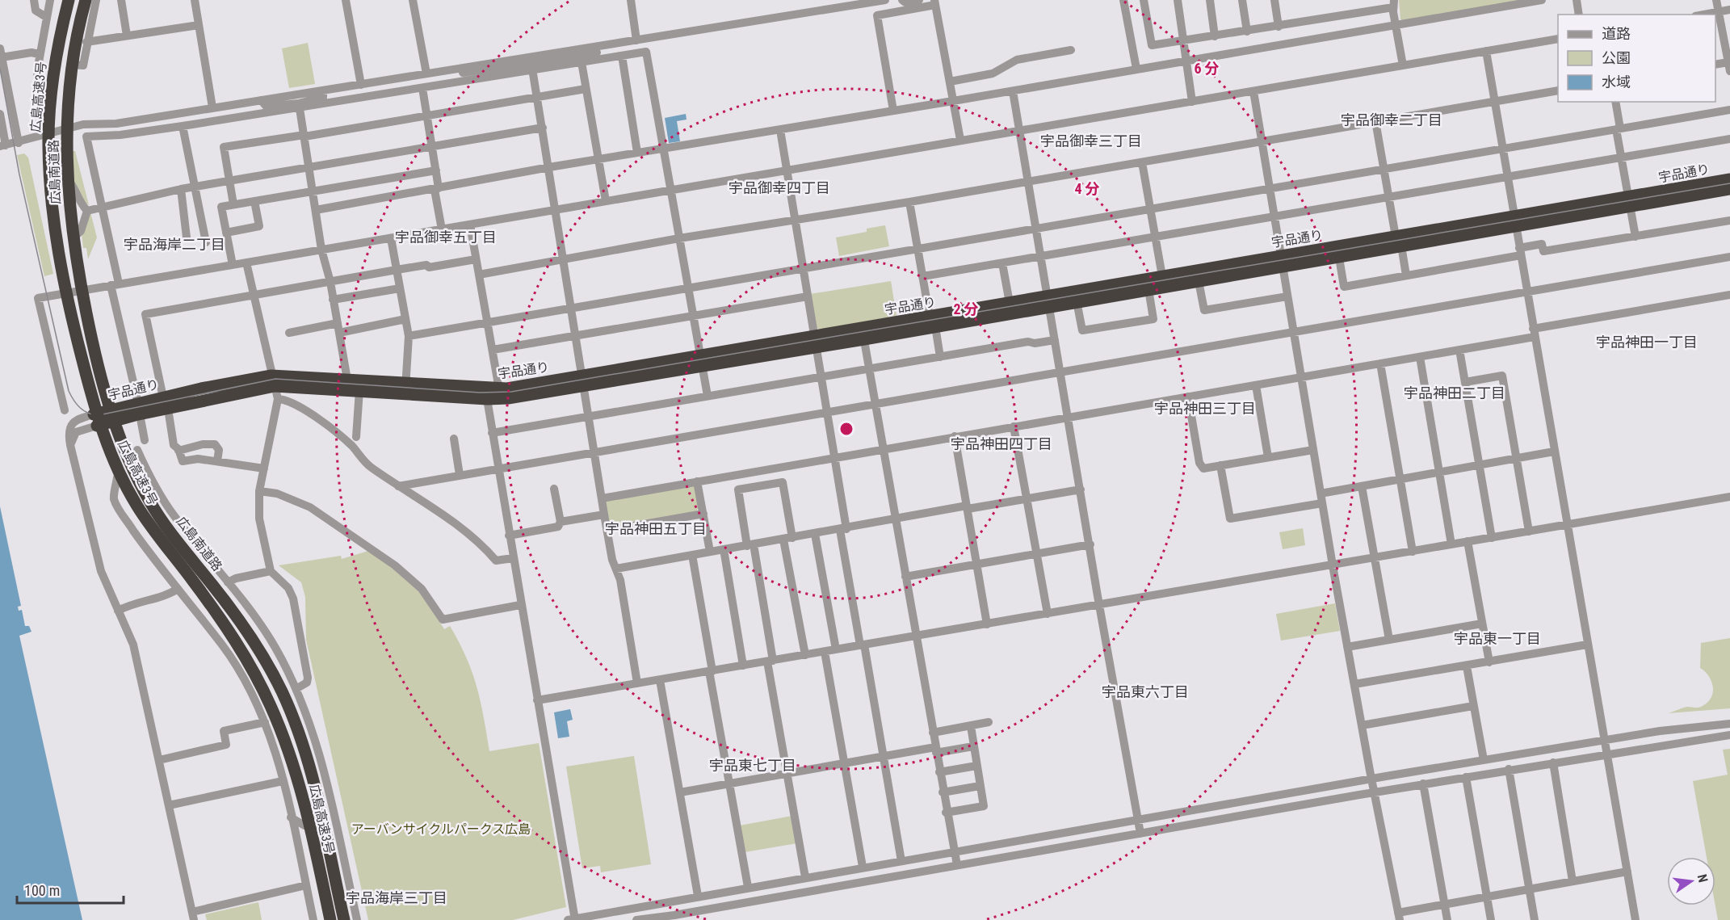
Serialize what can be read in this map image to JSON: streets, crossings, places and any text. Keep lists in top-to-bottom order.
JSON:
{
  "streets": {
    "highway": ["広島高速3号", "広島南道路", "宇品通り"]
  },
  "crossings": [
    ["広島高速3号", "広島南道路"],
    ["広島南道路", "宇品通り"]
  ],
  "districts": [
    "宇品御幸二丁目",
    "宇品御幸三丁目",
    "宇品御幸四丁目",
    "宇品御幸五丁目",
    "宇品海岸二丁目",
    "宇品神田一丁目",
    "宇品神田二丁目",
    "宇品神田三丁目",
    "宇品神田四丁目",
    "宇品神田五丁目",
    "宇品東一丁目",
    "宇品東六丁目",
    "宇品東七丁目",
    "宇品海岸三丁目"
  ],
  "parks": ["アーバンサイクルパークス広島"],
  "legend": ["道路", "公園", "水域"],
  "scale_bar": "100 m",
  "north": "right",
  "rings": ["6 分", "4 分", "2 分"]
}
